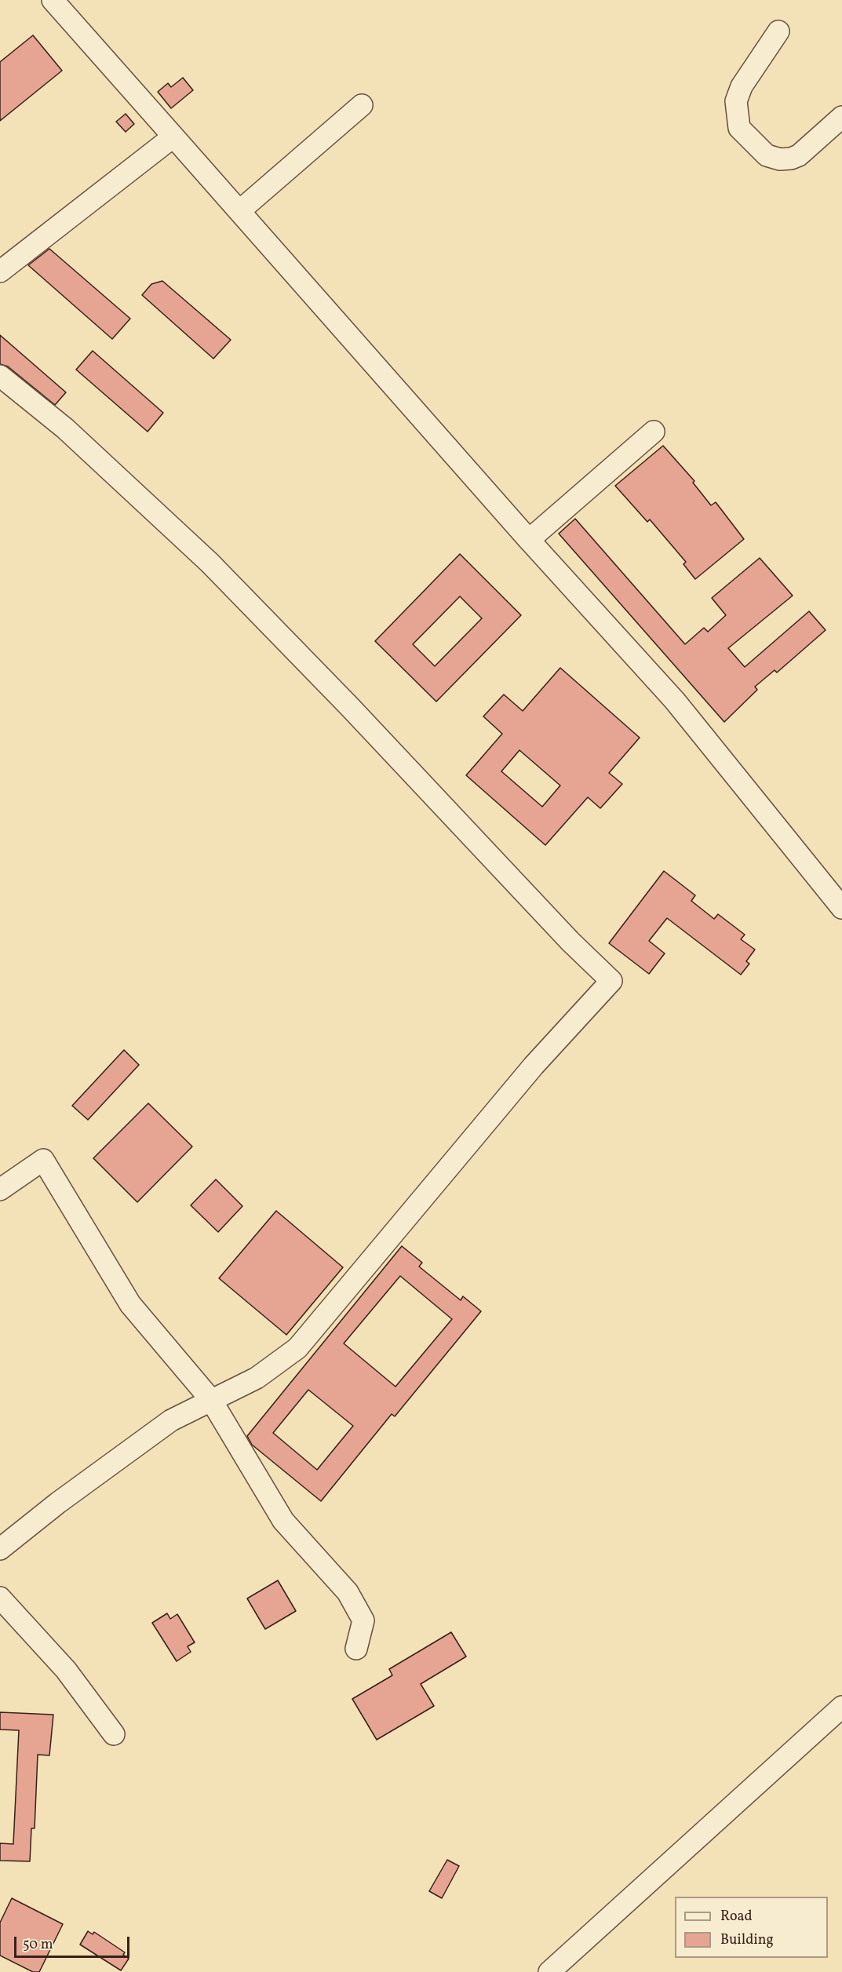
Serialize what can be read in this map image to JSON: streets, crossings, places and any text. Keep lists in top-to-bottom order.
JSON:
{
  "legend": ["Road", "Building"],
  "scale_bar": "50 m"
}
